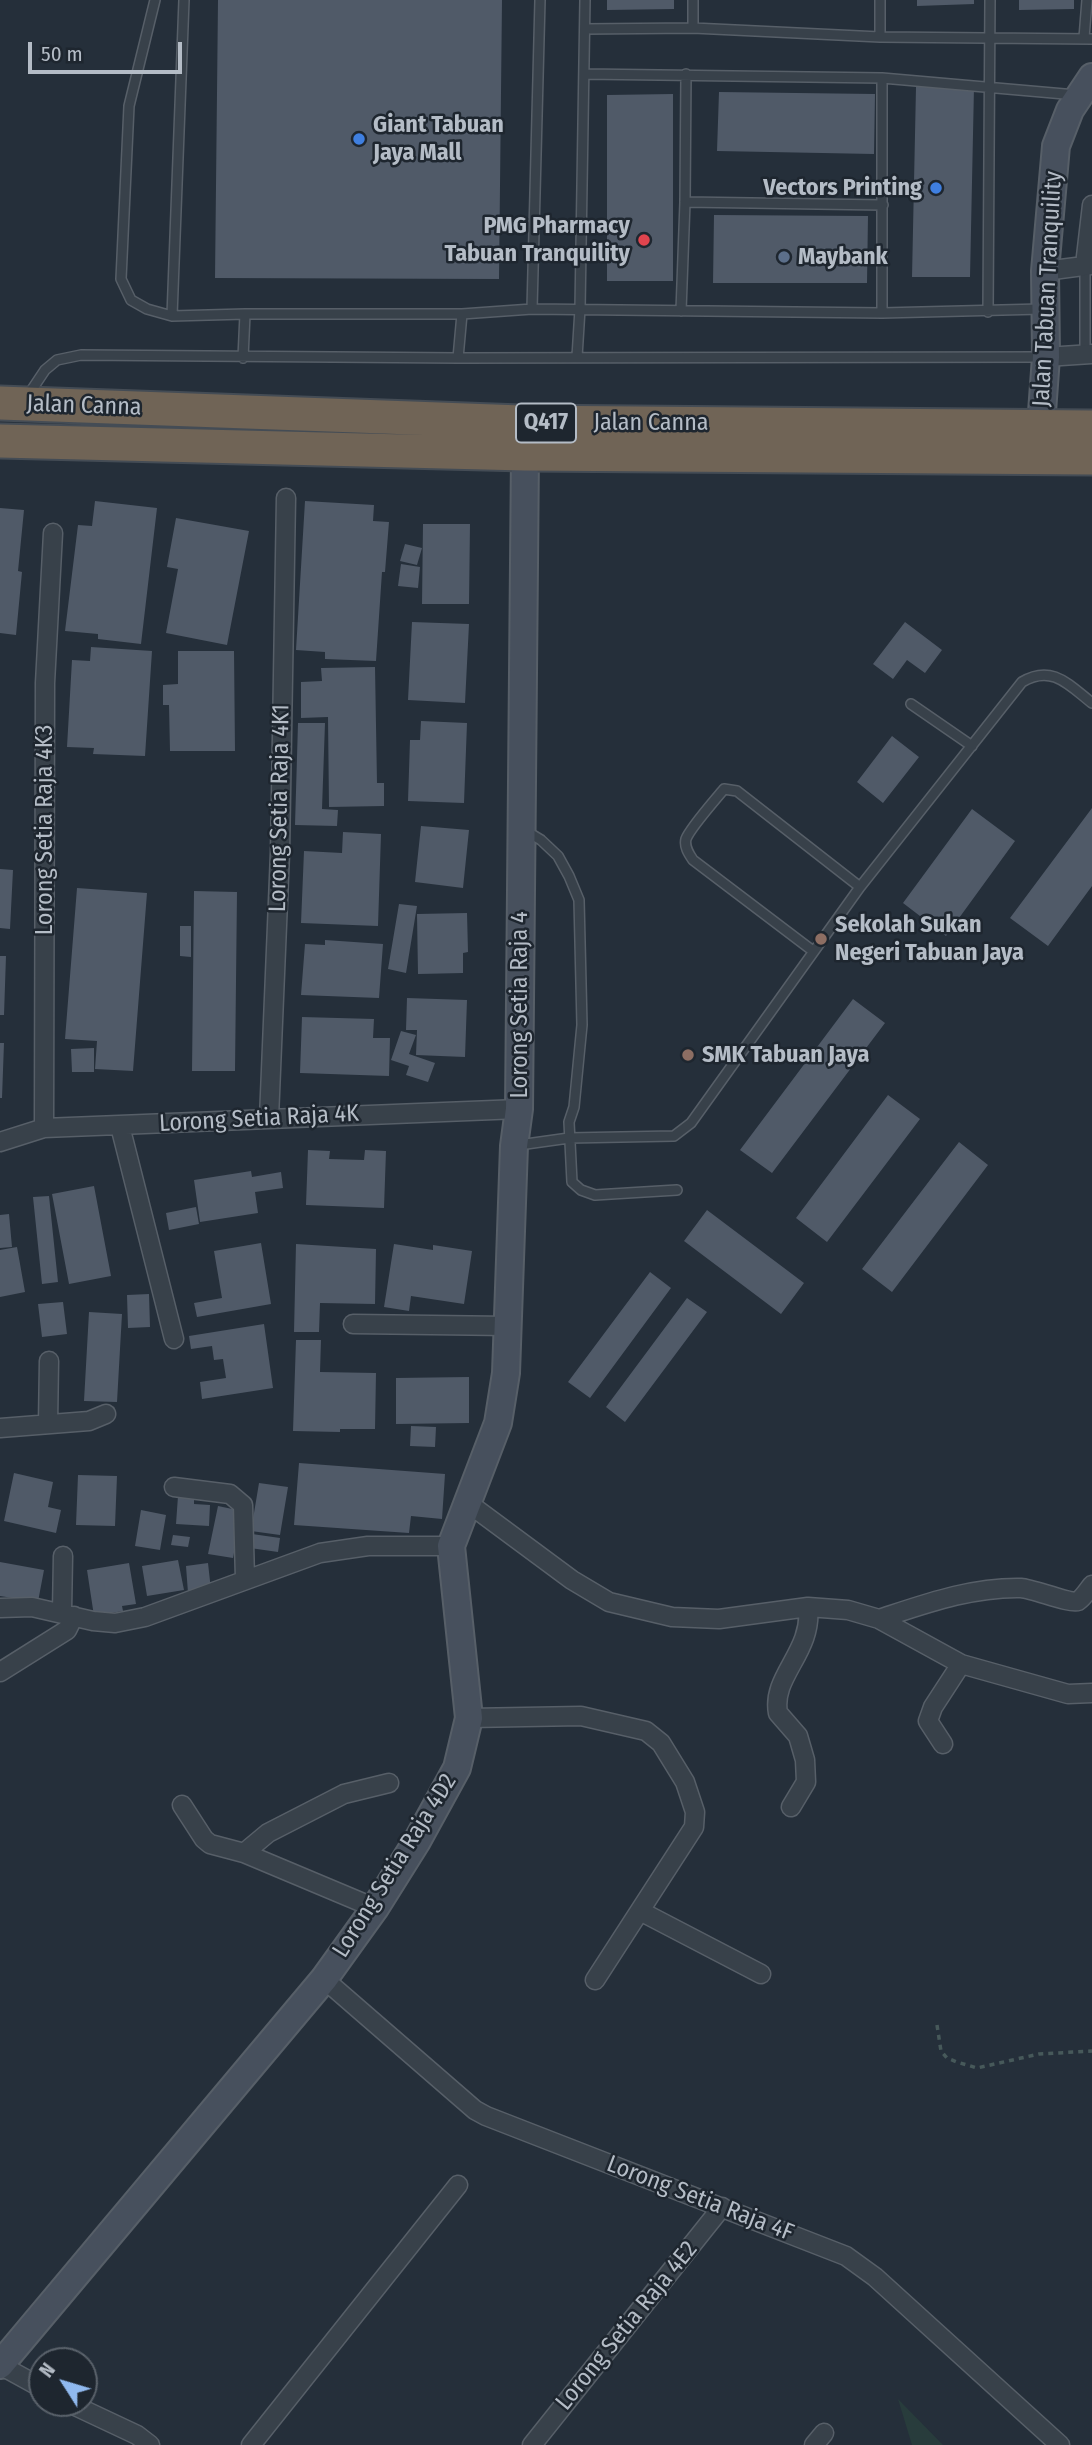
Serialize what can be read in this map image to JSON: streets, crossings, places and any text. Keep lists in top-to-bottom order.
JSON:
{
  "streets": {
    "highway": ["Jalan Canna", "Q417"],
    "street": [
      "Jalan Tabuan Tranquility",
      "Lorong Setia Raja 4K1",
      "Lorong Setia Raja 4K3",
      "Lorong Setia Raja 4",
      "Lorong Setia Raja 4K",
      "Lorong Setia Raja 4D2",
      "Lorong Setia Raja 4F",
      "Lorong Setia Raja 4E2"
    ]
  },
  "crossings": [
    ["Jalan Tabuan Tranquility", "Jalan Canna"],
    ["Jalan Canna", "Lorong Setia Raja 4"],
    ["Lorong Setia Raja 4K1", "Lorong Setia Raja 4K"],
    ["Lorong Setia Raja 4K3", "Lorong Setia Raja 4K"],
    ["Lorong Setia Raja 4", "Lorong Setia Raja 4K"],
    ["Lorong Setia Raja 4", "Lorong Setia Raja 4D2"],
    ["Lorong Setia Raja 4D2", "Lorong Setia Raja 4F"],
    ["Lorong Setia Raja 4F", "Lorong Setia Raja 4E2"]
  ],
  "places": [
    "Giant Tabuan Jaya Mall",
    "Vectors Printing",
    "PMG Pharmacy Tabuan Tranquility",
    "Maybank",
    "Sekolah Sukan Negeri Tabuan Jaya",
    "SMK Tabuan Jaya"
  ],
  "scale_bar": "50 m",
  "north": "top left"
}
